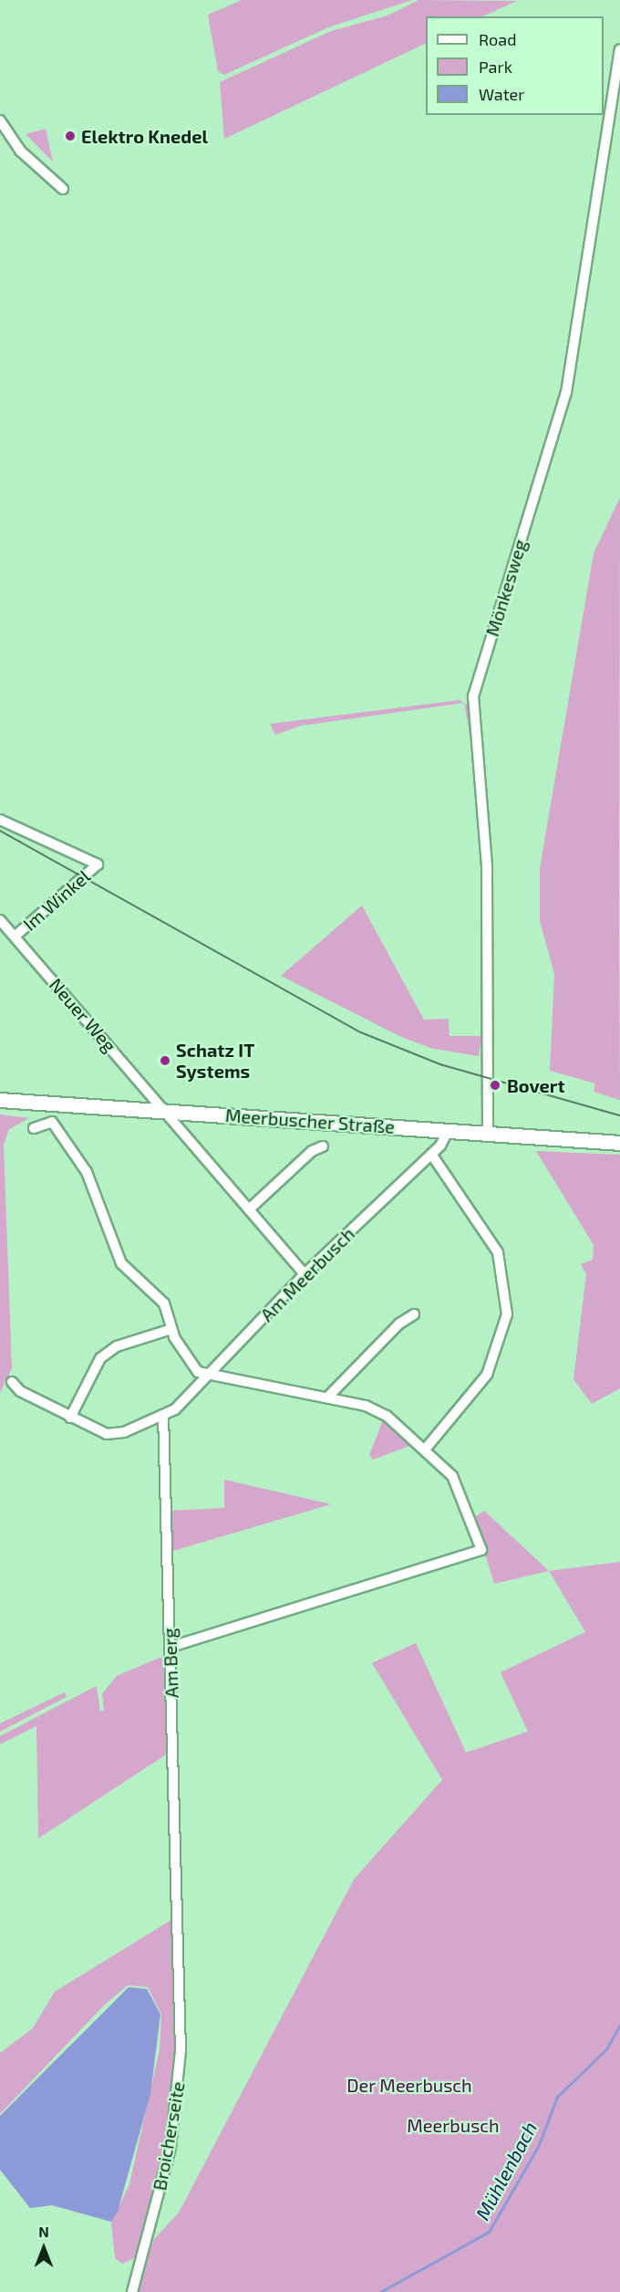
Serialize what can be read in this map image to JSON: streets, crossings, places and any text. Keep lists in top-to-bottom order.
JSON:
{
  "streets": {
    "main road": ["Meerbuscher Straße"],
    "street": [
      "Mönkesweg",
      "Im Winkel",
      "Neuer Weg",
      "Am Meerbusch",
      "Am Berg",
      "Broicherseite"
    ]
  },
  "crossings": [
    ["Mönkesweg", "Meerbuscher Straße"],
    ["Im Winkel", "Neuer Weg"],
    ["Neuer Weg", "Meerbuscher Straße"],
    ["Neuer Weg", "Am Meerbusch"],
    ["Meerbuscher Straße", "Am Meerbusch"],
    ["Am Meerbusch", "Am Berg"],
    ["Am Berg", "Broicherseite"]
  ],
  "water": ["Mühlenbach"],
  "parks": ["Der Meerbusch", "Meerbusch"],
  "places": ["Elektro Knedel", "Schatz IT Systems", "Bovert"],
  "legend": ["Road", "Park", "Water"],
  "north": "top"
}
